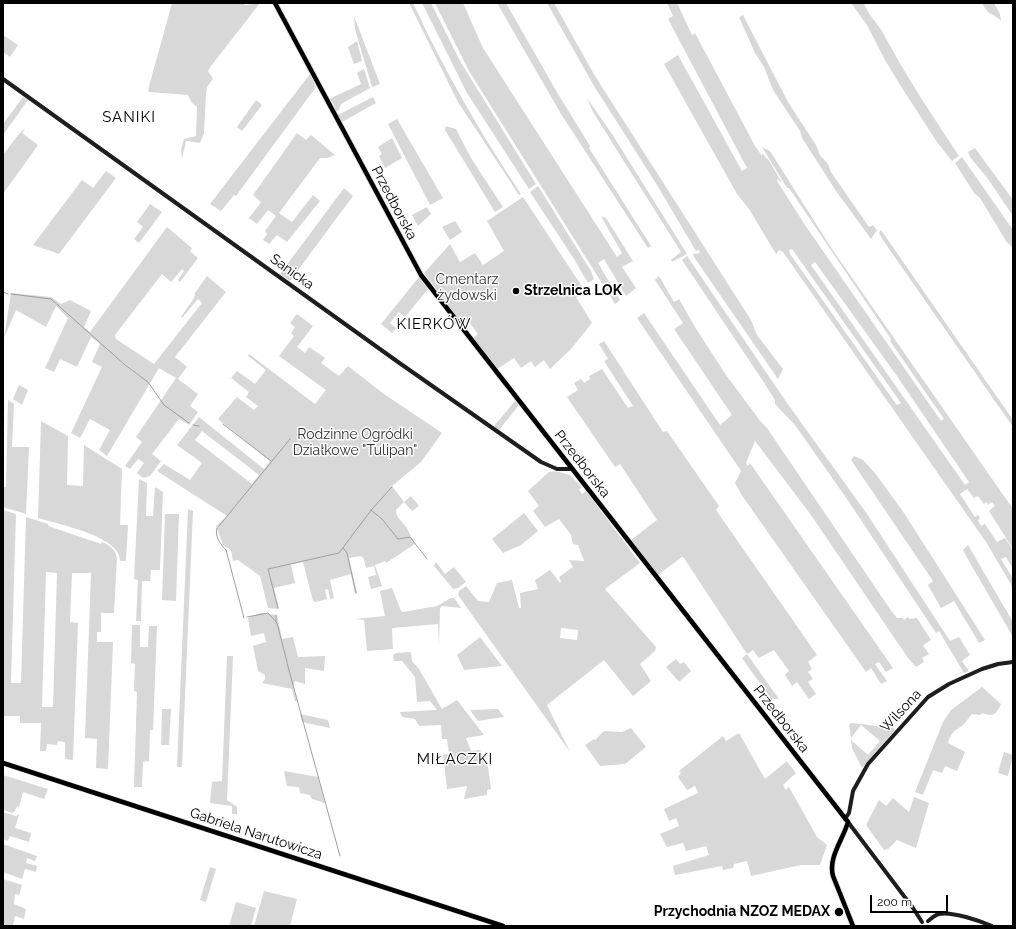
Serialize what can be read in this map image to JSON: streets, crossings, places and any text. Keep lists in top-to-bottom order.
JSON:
{
  "streets": {
    "main road": ["Przedborska", "Gabriela Narutowicza"],
    "street": ["Sanicka", "Wilsona"]
  },
  "crossings": [
    ["Przedborska", "Sanicka"],
    ["Przedborska", "Wilsona"]
  ],
  "districts": ["SANIKI", "KIERKÓW", "MIŁACZKI"],
  "parks": ["Cmentarz żydowski", "Rodzinne Ogródki Działkowe \"Tulipan\""],
  "places": ["Strzelnica LOK", "Przychodnia NZOZ MEDAX"],
  "scale_bar": "200 m"
}
